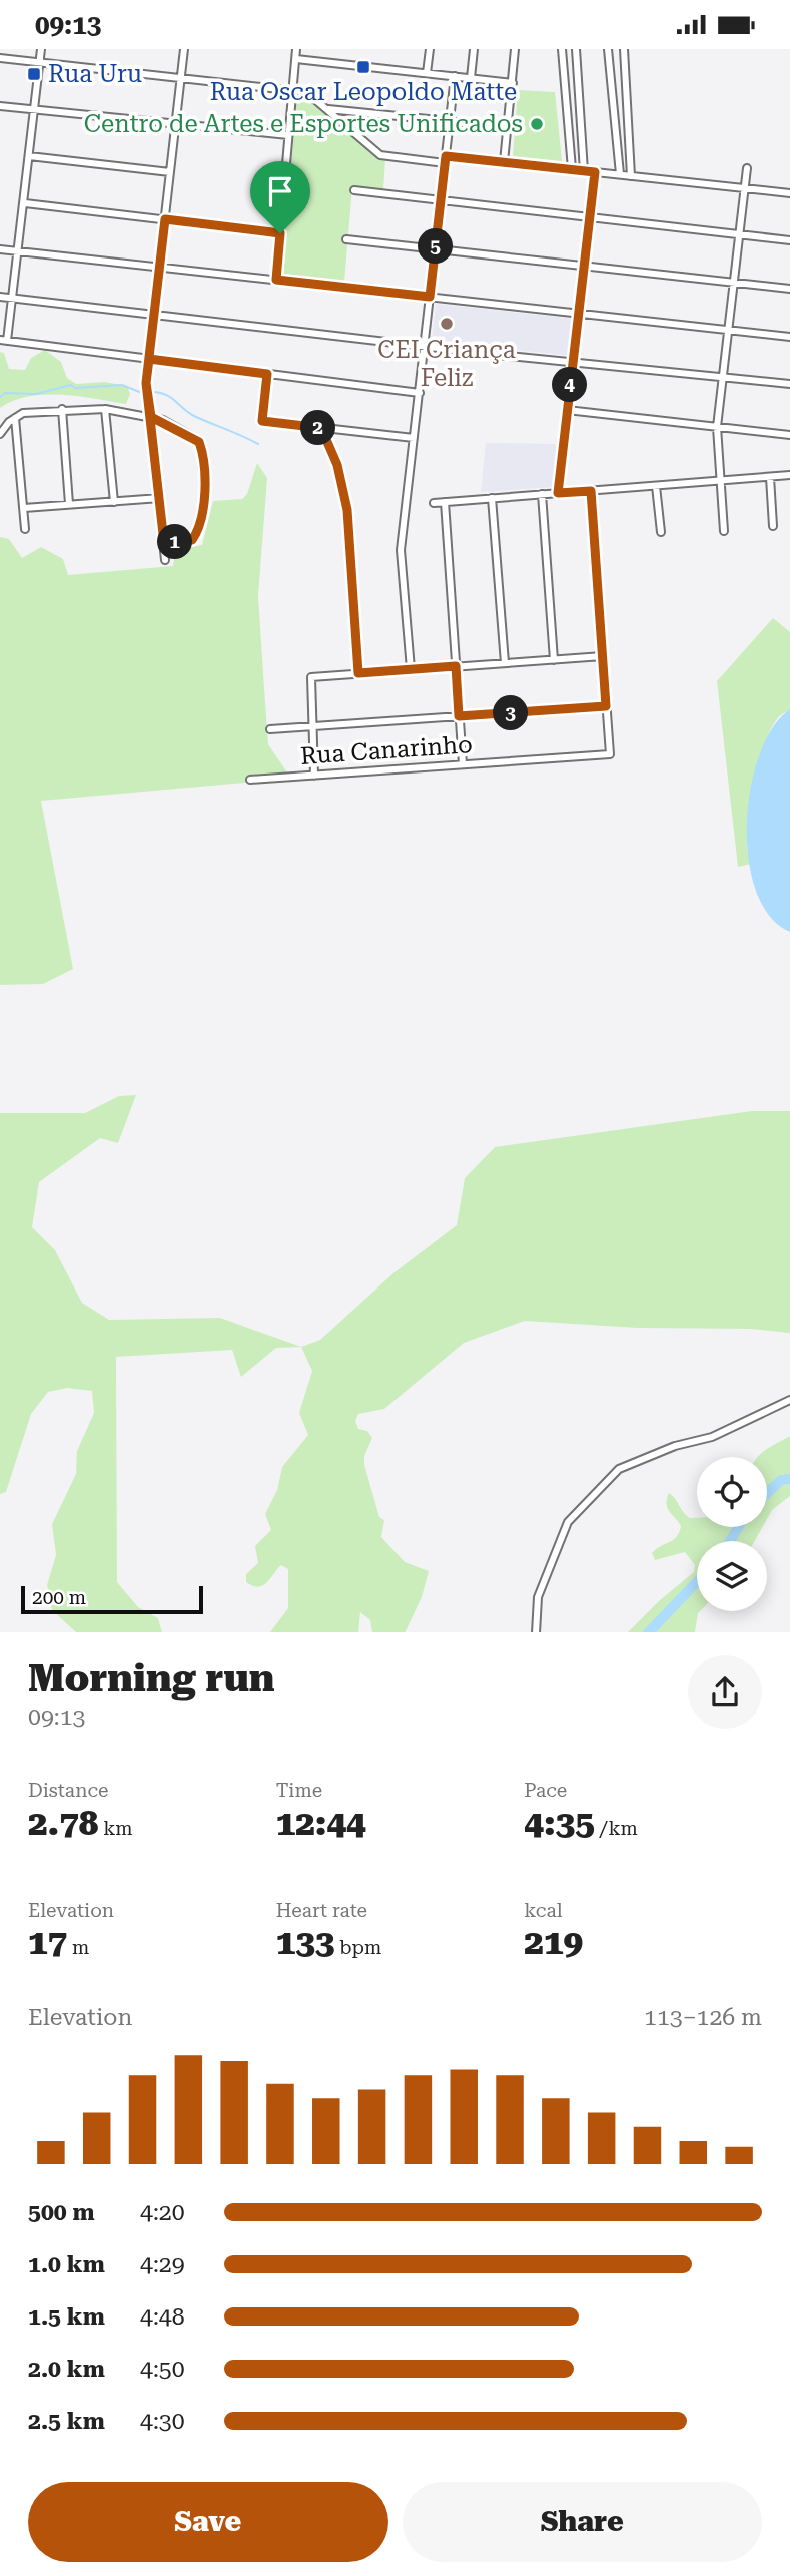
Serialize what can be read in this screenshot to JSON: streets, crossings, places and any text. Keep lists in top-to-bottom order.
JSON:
{
  "streets": {
    "street": ["Rua Canarinho"]
  },
  "places": {
    "transit": ["Rua Oscar Leopoldo Matte", "Rua Uru"],
    "other": ["Centro de Artes e Esportes Unificados", "CEI Criança Feliz"]
  },
  "scale_bar": "200 m",
  "page": {
    "status": "09:13",
    "pins": [
      "5",
      "4",
      "2",
      "1",
      "3"
    ],
    "scale": "200 m",
    "heading": ["Morning run", "09:13"],
    "stats": [
      ["Distance", "2.78 km"],
      ["Time", "12:44"],
      ["Pace", "4:35 /km"],
      ["Elevation", "17 m"],
      ["Heart rate", "133 bpm"],
      ["kcal", "219"]
    ],
    "chart": ["Elevation", "113–126 m"],
    "list": [
      {
        "name": "500 m",
        "note": "4:20"
      },
      {
        "name": "1.0 km",
        "note": "4:29"
      },
      {
        "name": "1.5 km",
        "note": "4:48"
      },
      {
        "name": "2.0 km",
        "note": "4:50"
      },
      {
        "name": "2.5 km",
        "note": "4:30"
      }
    ],
    "buttons": ["Save", "Share"]
  }
}
